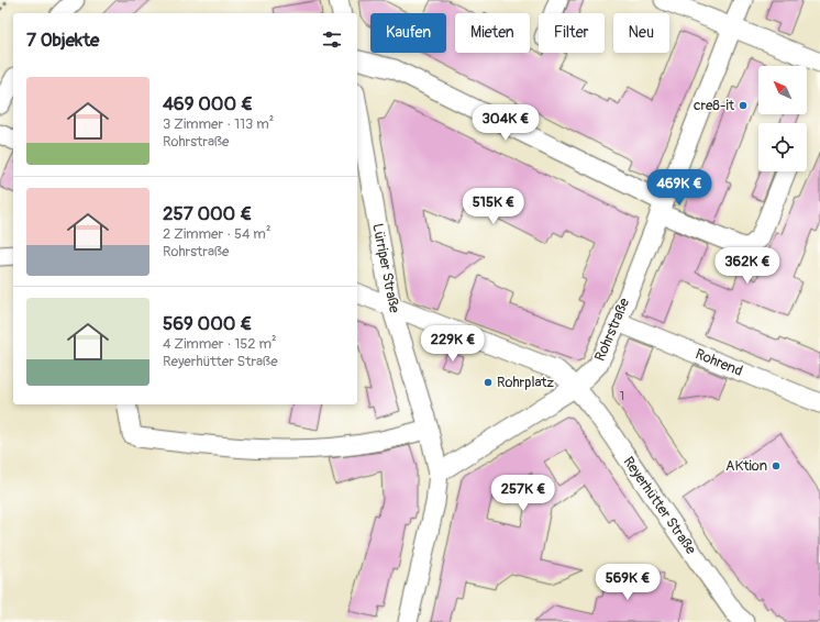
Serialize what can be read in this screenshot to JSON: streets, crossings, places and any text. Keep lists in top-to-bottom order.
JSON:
{
  "streets": {
    "street": [
      "Lürriper Straße",
      "Rohrstraße",
      "Rohrend",
      "Reyerhütter Straße"
    ]
  },
  "crossings": [
    ["Lürriper Straße", "Rohrstraße"],
    ["Lürriper Straße", "Reyerhütter Straße"],
    ["Rohrstraße", "Rohrend"],
    ["Rohrstraße", "Reyerhütter Straße"]
  ],
  "places": ["cre8-it", "Rohrplatz", "AKtion"],
  "house_numbers": ["1"],
  "north": "top left",
  "page": {
    "chip": [
      "Kaufen",
      "Mieten",
      "Filter",
      "Neu"
    ],
    "heading": "7 Objekte",
    "list": [
      {
        "name": "469 000 €",
        "note": "3 Zimmer · 113 m² · Rohrstraße"
      },
      {
        "name": "257 000 €",
        "note": "2 Zimmer · 54 m² · Rohrstraße"
      },
      {
        "name": "569 000 €",
        "note": "4 Zimmer · 152 m² · Reyerhütter Straße"
      }
    ],
    "price": [
      "304K €",
      "469K €",
      "515K €",
      "362K €",
      "229K €",
      "257K €",
      "569K €"
    ]
  }
}
